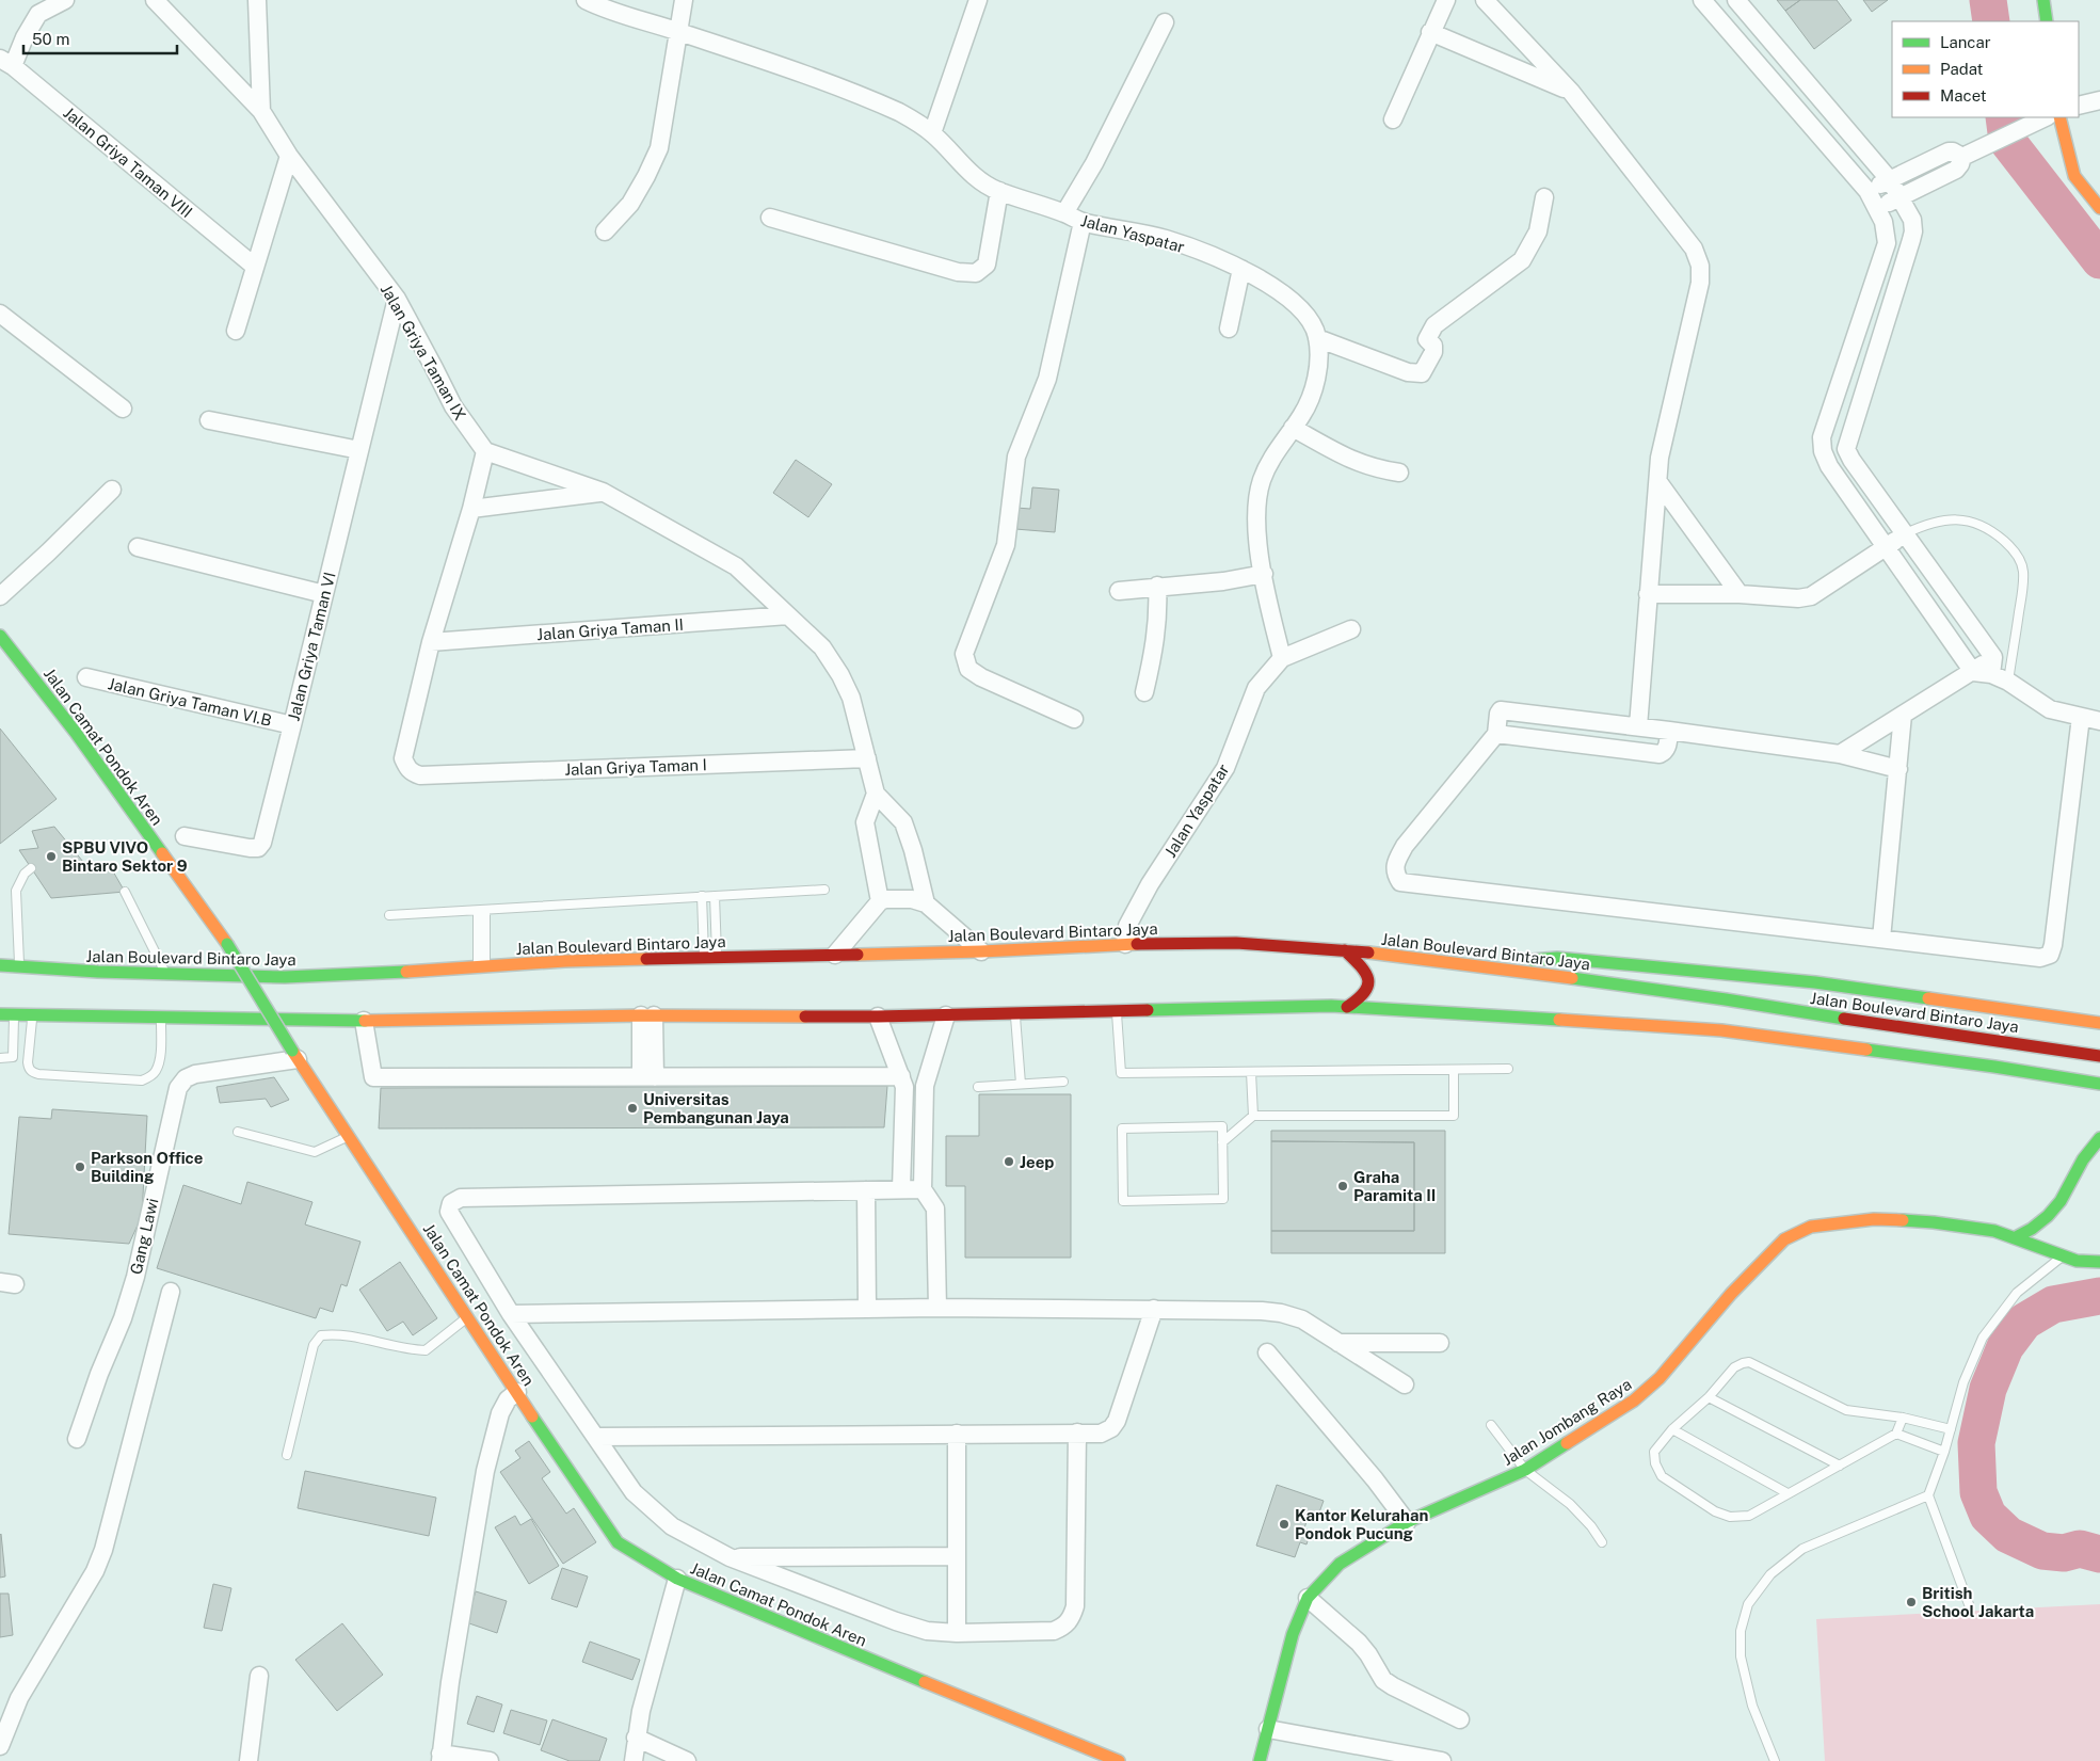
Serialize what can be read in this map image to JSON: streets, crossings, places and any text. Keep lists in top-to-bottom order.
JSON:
{
  "streets": {
    "main road": ["Jalan Camat Pondok Aren", "Jalan Boulevard Bintaro Jaya", "Jalan Jombang Raya"],
    "street": [
      "Jalan Griya Taman VIII",
      "Jalan Yaspatar",
      "Jalan Griya Taman IX",
      "Jalan Griya Taman II",
      "Jalan Griya Taman VI",
      "Jalan Griya Taman VI.B",
      "Jalan Griya Taman I",
      "Gang Lawi"
    ]
  },
  "crossings": [
    ["Jalan Yaspatar", "Jalan Boulevard Bintaro Jaya"],
    ["Jalan Griya Taman IX", "Jalan Griya Taman VI"],
    ["Jalan Griya Taman II", "Jalan Griya Taman I"],
    ["Jalan Griya Taman VI", "Jalan Griya Taman VI.B"],
    ["Jalan Camat Pondok Aren", "Gang Lawi"]
  ],
  "places": [
    "SPBU VIVO Bintaro Sektor 9",
    "Universitas Pembangunan Jaya",
    "Jeep",
    "Parkson Office Building",
    "Graha Paramita II",
    "Kantor Kelurahan Pondok Pucung",
    "British School Jakarta"
  ],
  "legend": ["Lancar", "Padat", "Macet"],
  "scale_bar": "50 m"
}
